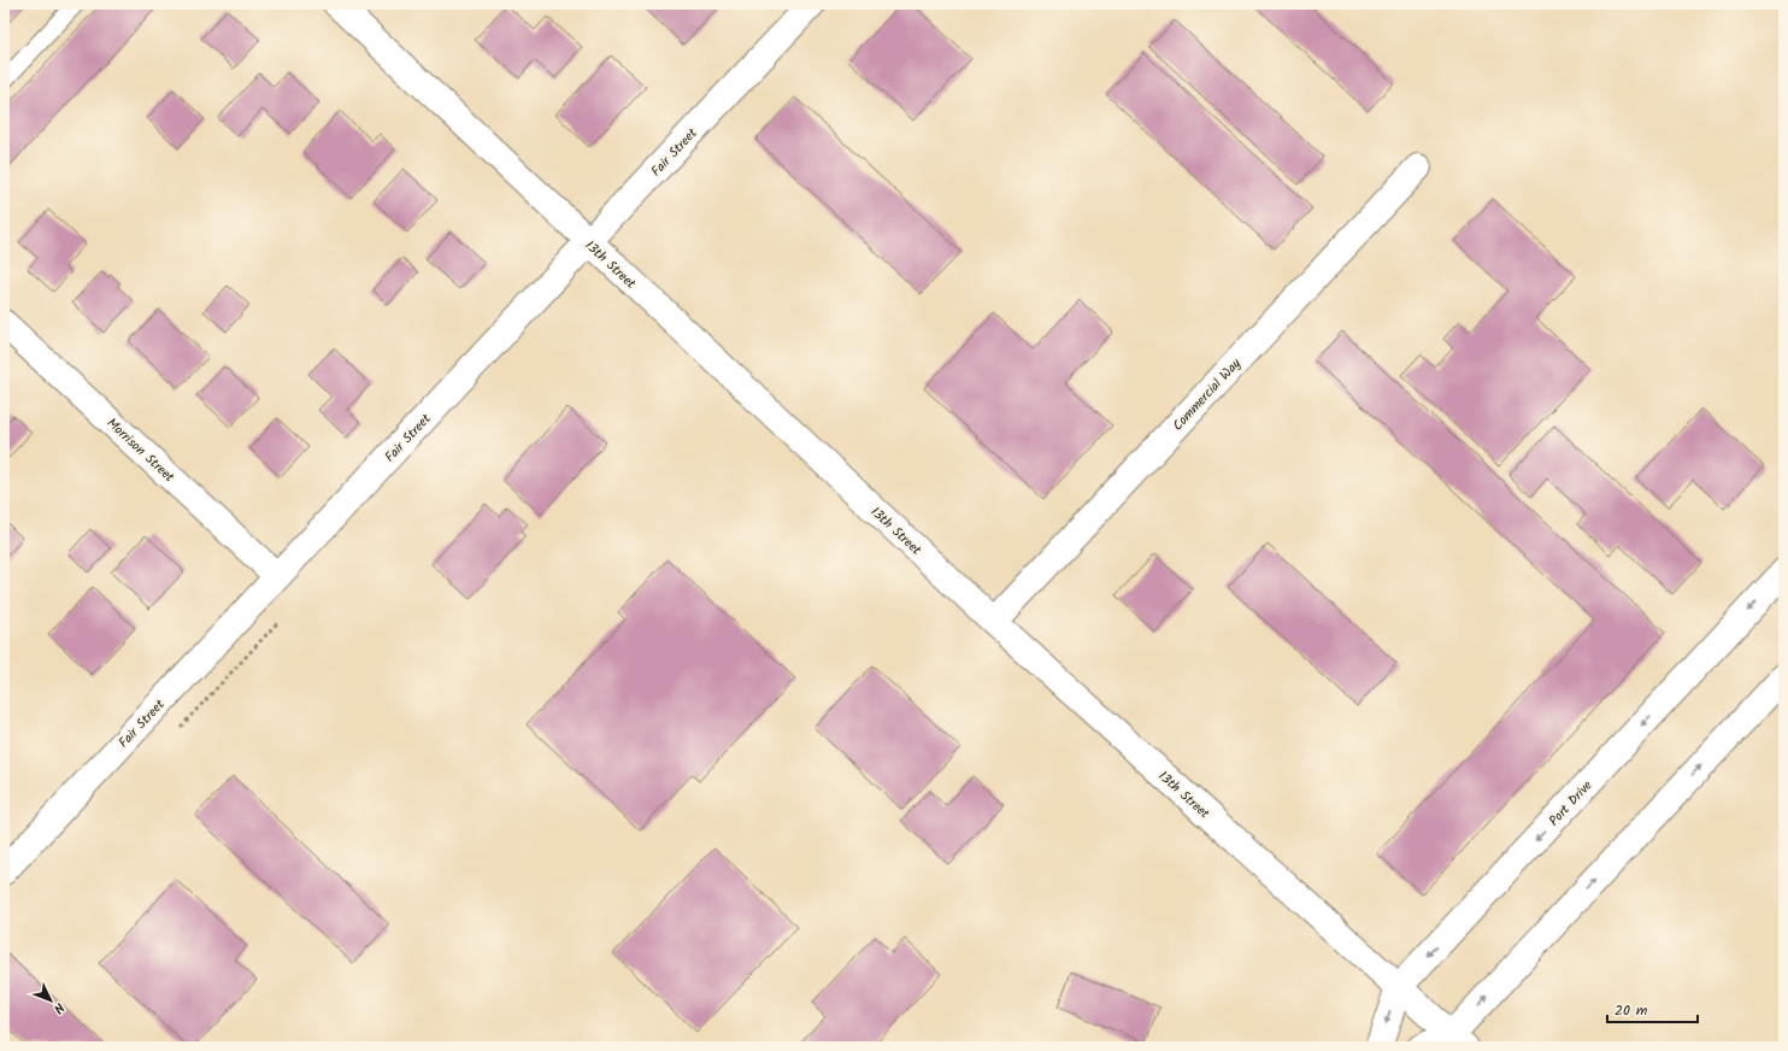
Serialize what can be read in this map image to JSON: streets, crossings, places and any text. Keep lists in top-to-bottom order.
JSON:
{
  "streets": {
    "street": [
      "Fair Street",
      "13th Street",
      "Commercial Way",
      "Morrison Street",
      "Port Drive"
    ]
  },
  "crossings": [
    ["Fair Street", "13th Street"],
    ["Fair Street", "Morrison Street"],
    ["13th Street", "Commercial Way"],
    ["13th Street", "Port Drive"]
  ],
  "scale_bar": "20 m",
  "north": "bottom right"
}
